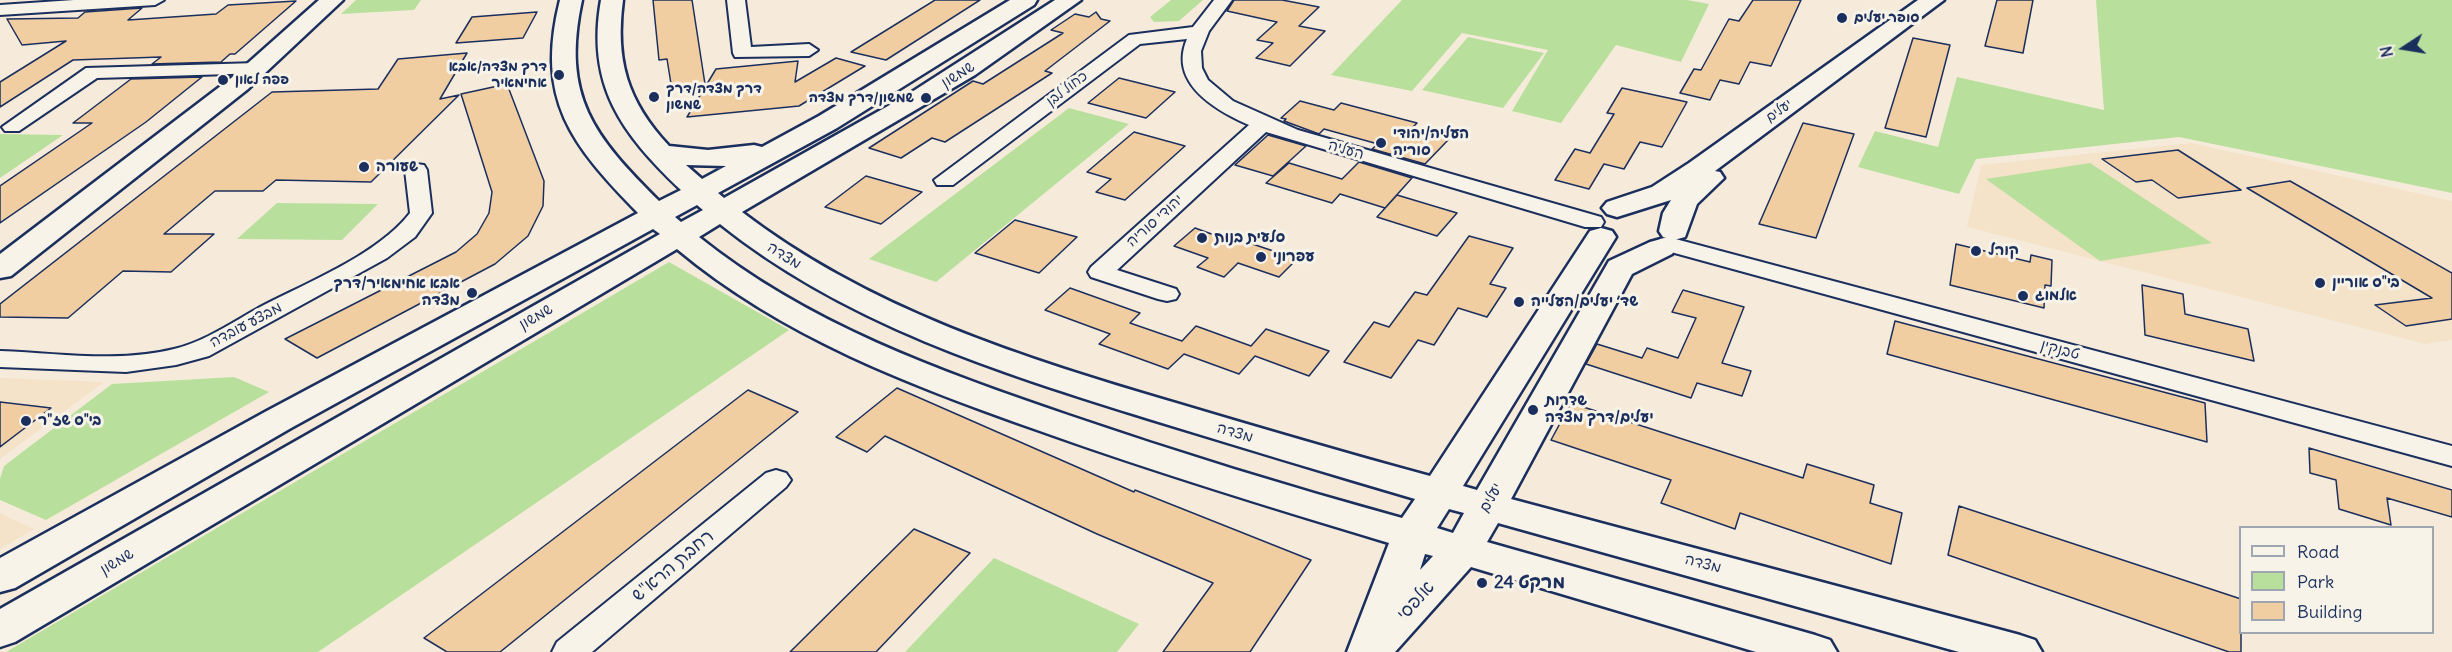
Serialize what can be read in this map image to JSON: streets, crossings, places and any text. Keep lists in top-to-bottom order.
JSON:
{
  "streets": {
    "main road": [
      "שמשון",
      "יעלים",
      "מצדה",
      "אלפסי"
    ],
    "street": [
      "כחול לבן",
      "העליה",
      "יהודי סוריה",
      "מבצע עובדה",
      "טבנקין",
      "רחבת הרא\"ש"
    ]
  },
  "crossings": [
    ["שמשון", "מצדה"],
    ["כחול לבן", "העליה"],
    ["יעלים", "העליה"],
    ["יעלים", "מצדה"],
    ["יעלים", "טבנקין"],
    ["יעלים", "אלפסי"],
    ["העליה", "יהודי סוריה"]
  ],
  "places": [
    "סופר יעלים",
    "דרך מצדה/אבא אחימאיר",
    "פפה לאון",
    "דרך מצדה/דרך שמשון",
    "שמשון/דרך מצדה",
    "העליה/יהודי סוריה",
    "שעורה",
    "סלעית בנות",
    "קורל",
    "עפרוני",
    "בי\"ס אוריין",
    "אבא אחימאיר/דרך מצדה",
    "אלמוג",
    "שד׳ יעלים/העלייה",
    "שדרות יעלים/דרך מצדה",
    "בי\"ס שז\"ר",
    "מרקט 24"
  ],
  "legend": ["Road", "Park", "Building"],
  "north": "left"
}
